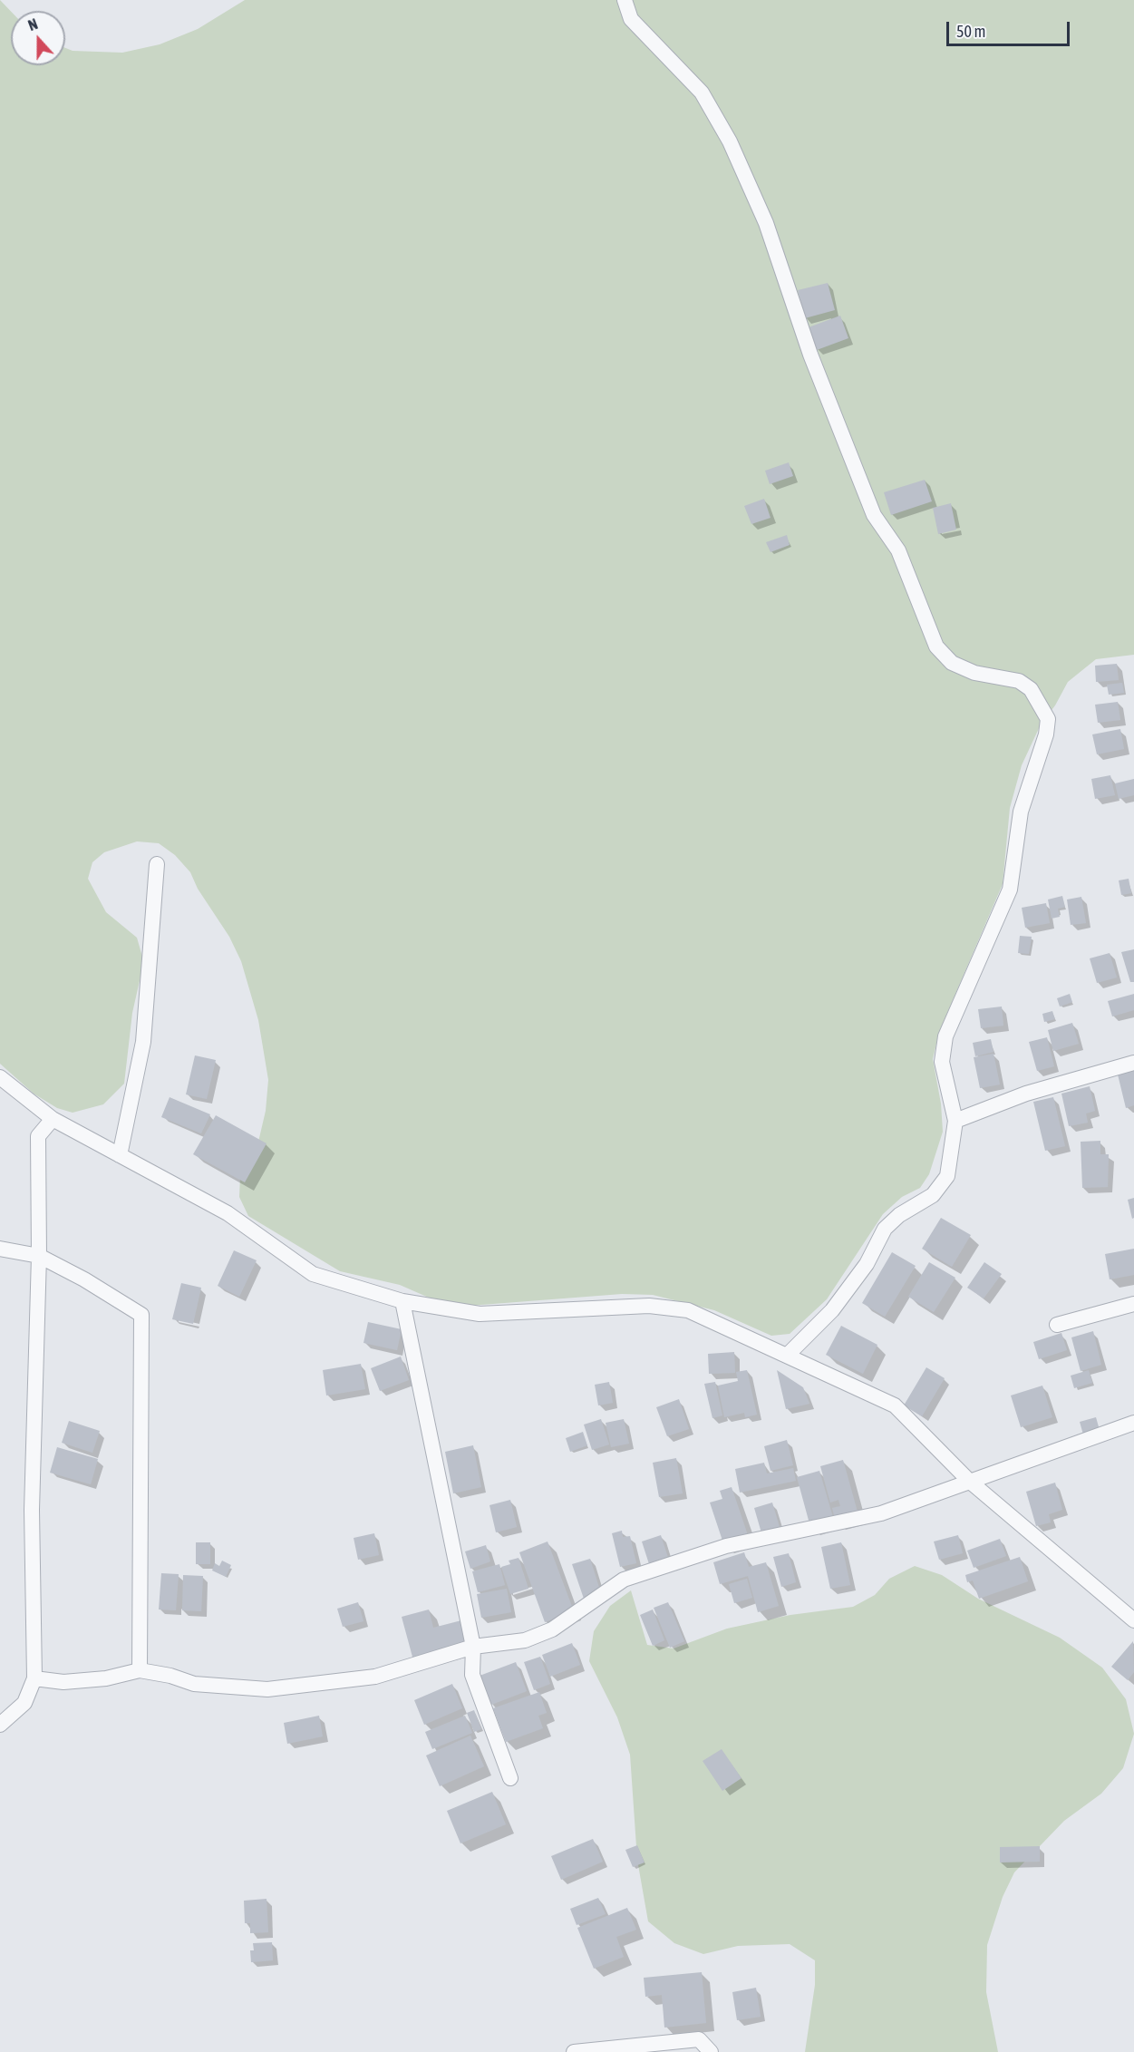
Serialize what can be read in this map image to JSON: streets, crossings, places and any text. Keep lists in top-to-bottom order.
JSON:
{
  "scale_bar": "50 m",
  "north": "top"
}
